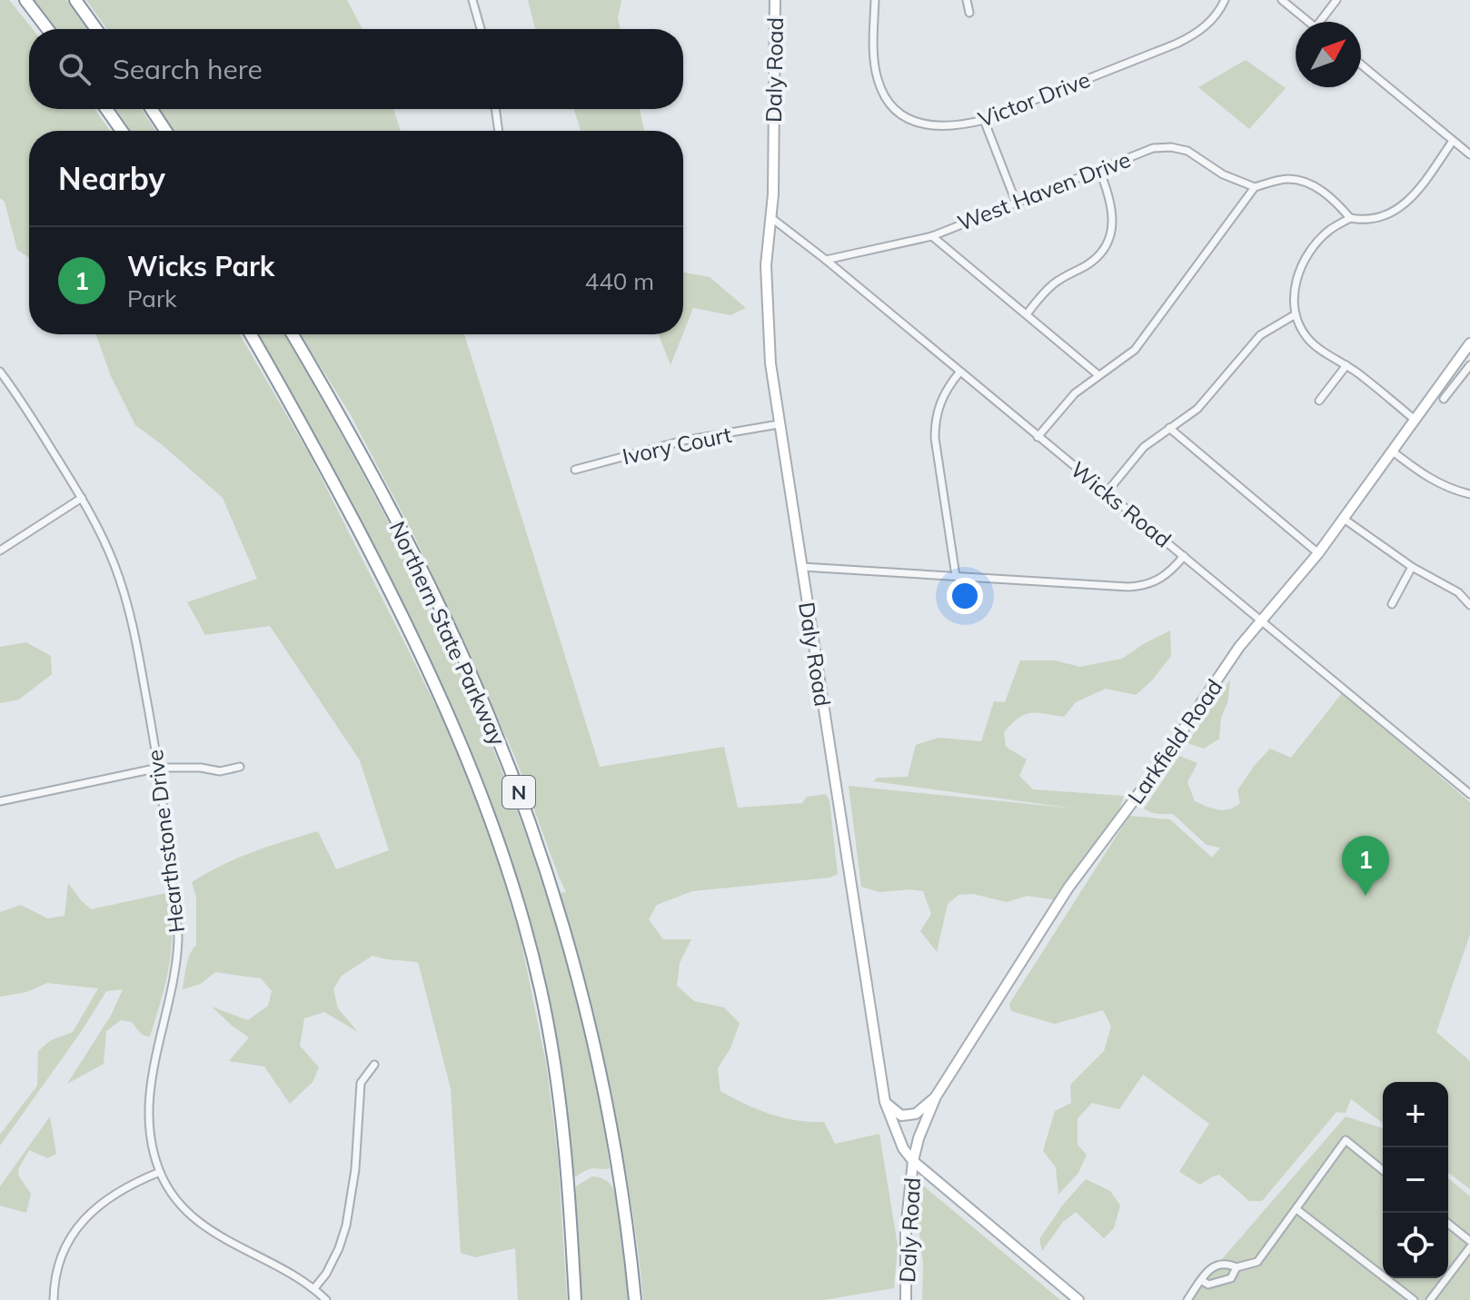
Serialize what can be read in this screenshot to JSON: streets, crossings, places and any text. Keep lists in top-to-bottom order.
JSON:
{
  "streets": {
    "highway": ["Northern State Parkway", "N"],
    "street": [
      "Daly Road",
      "Victor Drive",
      "West Haven Drive",
      "Ivory Court",
      "Wicks Road",
      "Larkfield Road",
      "Hearthstone Drive"
    ]
  },
  "crossings": [
    ["Daly Road", "Ivory Court"],
    ["Daly Road", "Wicks Road"],
    ["Daly Road", "Larkfield Road"],
    ["West Haven Drive", "Wicks Road"],
    ["Wicks Road", "Larkfield Road"]
  ],
  "north": "top right",
  "page": {
    "search": "Search here",
    "heading": "Nearby",
    "list": [
      {
        "mark": "1",
        "name": "Wicks Park",
        "note": "Park",
        "value": "440 m"
      }
    ],
    "pins": "1",
    "map_buttons": ["+", "−"]
  }
}
